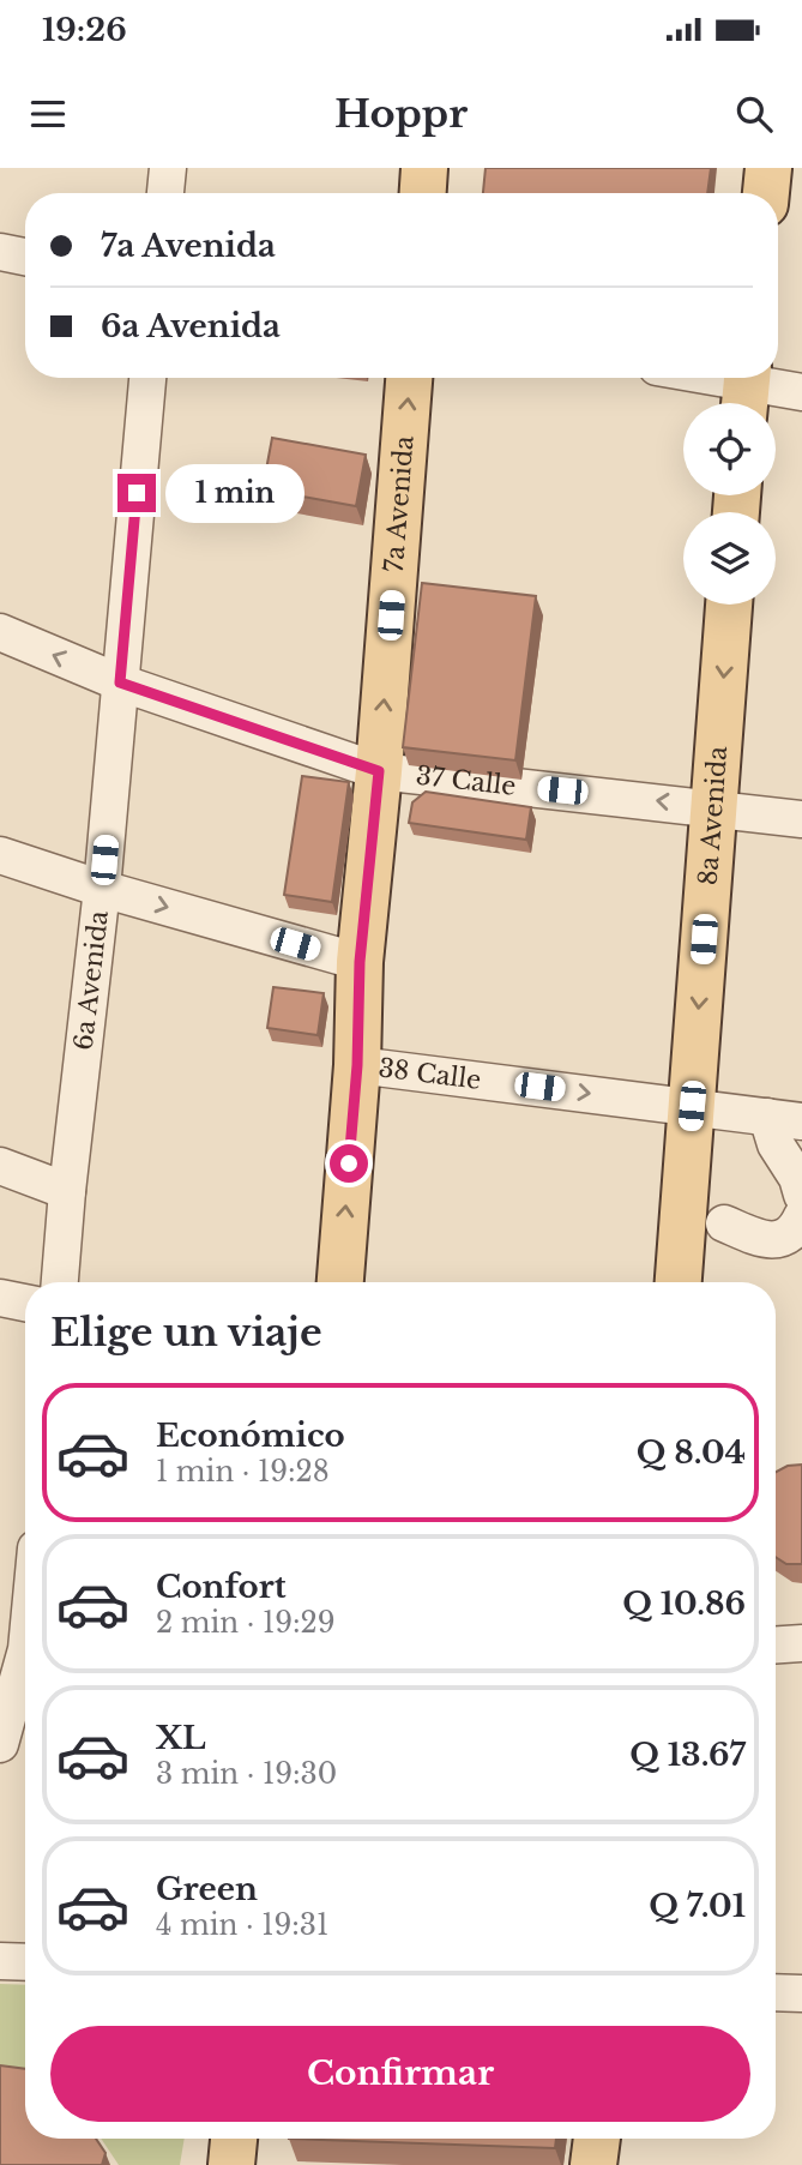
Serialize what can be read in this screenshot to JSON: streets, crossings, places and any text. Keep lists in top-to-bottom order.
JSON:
{
  "streets": {
    "main road": ["7a Avenida", "8a Avenida"],
    "street": ["37 Calle", "6a Avenida", "38 Calle"]
  },
  "crossings": [
    ["7a Avenida", "37 Calle"],
    ["7a Avenida", "38 Calle"],
    ["37 Calle", "8a Avenida"],
    ["37 Calle", "6a Avenida"],
    ["8a Avenida", "38 Calle"]
  ],
  "one_way": [
    "7a Avenida",
    "37 Calle",
    "8a Avenida",
    "38 Calle"
  ],
  "page": {
    "status": "19:26",
    "header": "Hoppr",
    "banner": ["7a Avenida", "6a Avenida"],
    "bubble": "1 min",
    "heading": "Elige un viaje",
    "list": [
      {
        "name": "Económico",
        "note": "1 min · 19:28",
        "value": "Q 8.04"
      },
      {
        "name": "Confort",
        "note": "2 min · 19:29",
        "value": "Q 10.86"
      },
      {
        "name": "XL",
        "note": "3 min · 19:30",
        "value": "Q 13.67"
      },
      {
        "name": "Green",
        "note": "4 min · 19:31",
        "value": "Q 7.01"
      }
    ],
    "buttons": "Confirmar"
  }
}
